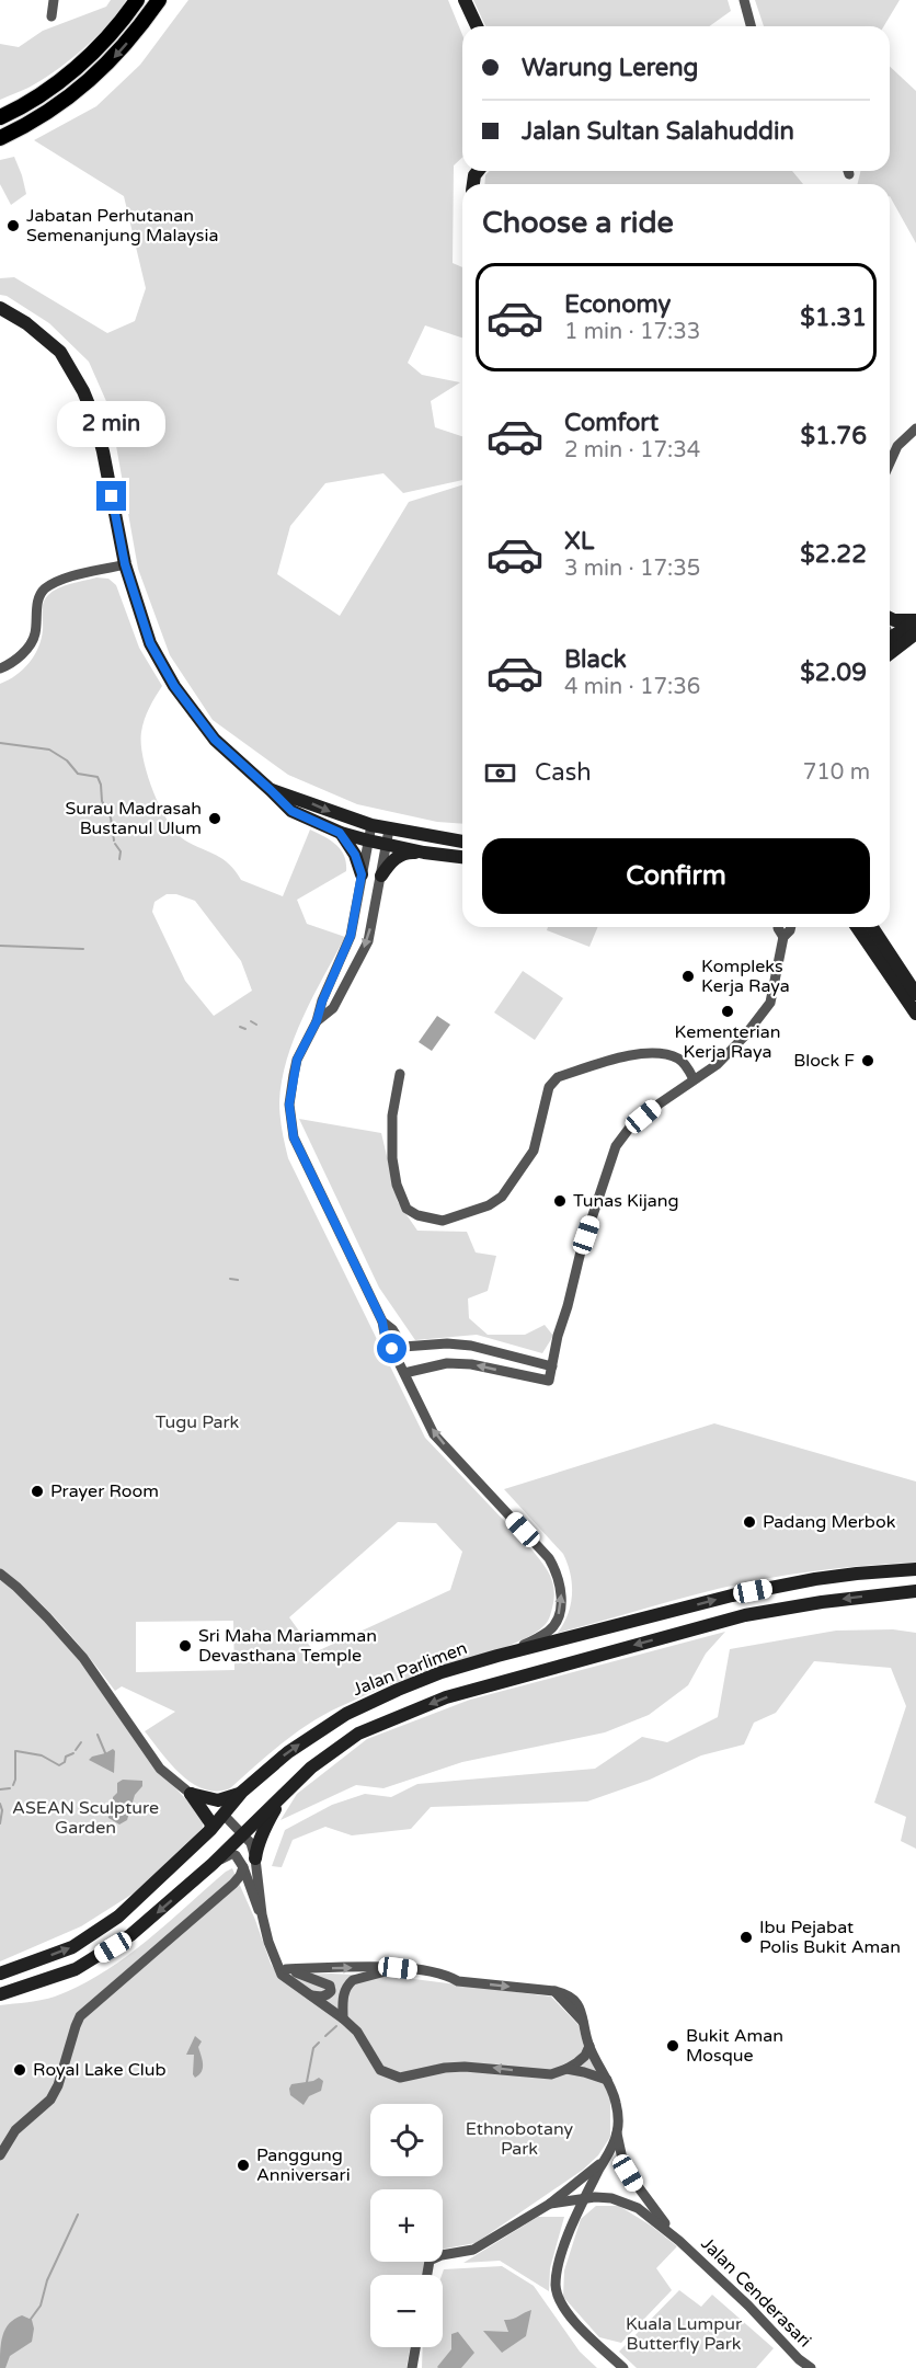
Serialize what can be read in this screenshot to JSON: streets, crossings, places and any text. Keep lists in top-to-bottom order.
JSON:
{
  "streets": {
    "street": ["Jalan Parlimen", "Jalan Cenderasari"]
  },
  "parks": [
    "Tugu Park",
    "ASEAN Sculpture Garden",
    "Ethnobotany Park",
    "Kuala Lumpur Butterfly Park"
  ],
  "places": [
    "Jabatan Perhutanan Semenanjung Malaysia",
    "Surau Madrasah Bustanul Ulum",
    "Kompleks Kerja Raya",
    "Kementerian Kerja Raya",
    "Block F",
    "Tunas Kijang",
    "Prayer Room",
    "Padang Merbok",
    "Sri Maha Mariamman Devasthana Temple",
    "Ibu Pejabat Polis Bukit Aman",
    "Bukit Aman Mosque",
    "Royal Lake Club",
    "Panggung Anniversari"
  ],
  "page": {
    "banner": ["Warung Lereng", "Jalan Sultan Salahuddin"],
    "heading": "Choose a ride",
    "list": [
      {
        "name": "Economy",
        "note": "1 min · 17:33",
        "value": "$1.31"
      },
      {
        "name": "Comfort",
        "note": "2 min · 17:34",
        "value": "$1.76"
      },
      {
        "name": "XL",
        "note": "3 min · 17:35",
        "value": "$2.22"
      },
      {
        "name": "Black",
        "note": "4 min · 17:36",
        "value": "$2.09"
      }
    ],
    "bubble": "2 min",
    "pay": ["Cash", "710 m"],
    "buttons": "Confirm",
    "map_buttons": ["+", "−"]
  }
}
